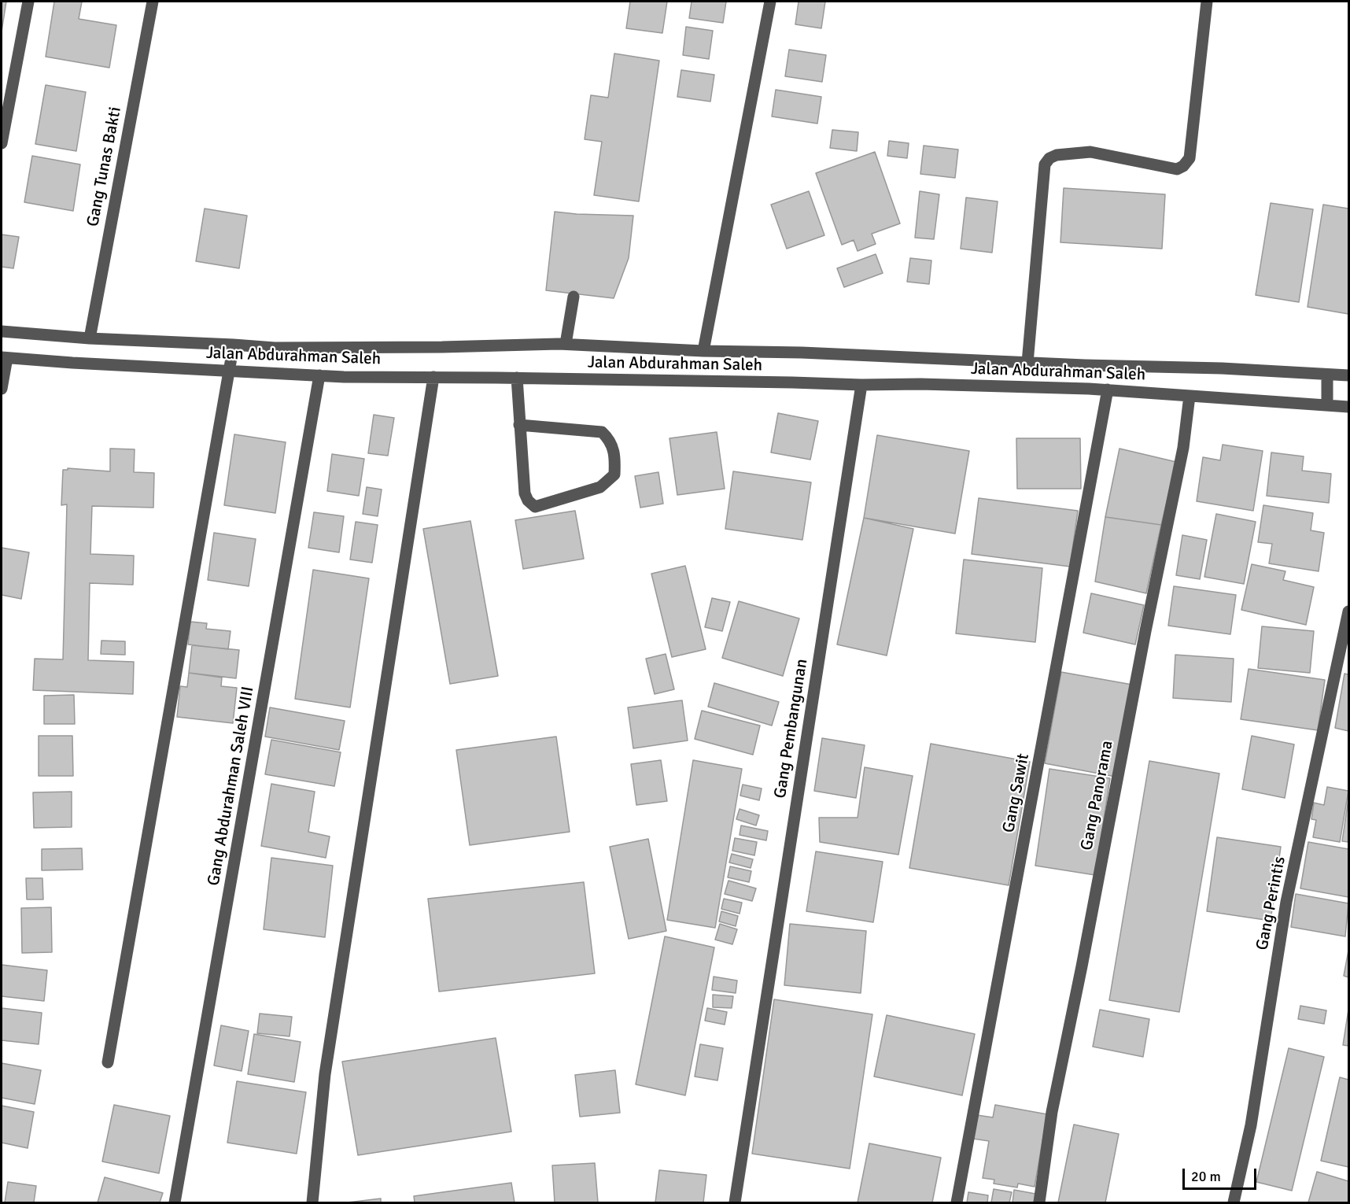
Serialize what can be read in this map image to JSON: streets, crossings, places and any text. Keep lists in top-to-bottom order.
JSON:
{
  "streets": {
    "street": [
      "Gang Tunas Bakti",
      "Jalan Abdurahman Saleh",
      "Gang Pembangunan",
      "Gang Abdurahman Saleh VIII",
      "Gang Sawit",
      "Gang Panorama",
      "Gang Perintis"
    ]
  },
  "crossings": [
    ["Gang Tunas Bakti", "Jalan Abdurahman Saleh"],
    ["Jalan Abdurahman Saleh", "Gang Pembangunan"],
    ["Jalan Abdurahman Saleh", "Gang Abdurahman Saleh VIII"],
    ["Jalan Abdurahman Saleh", "Gang Sawit"],
    ["Jalan Abdurahman Saleh", "Gang Panorama"]
  ],
  "scale_bar": "20 m"
}
